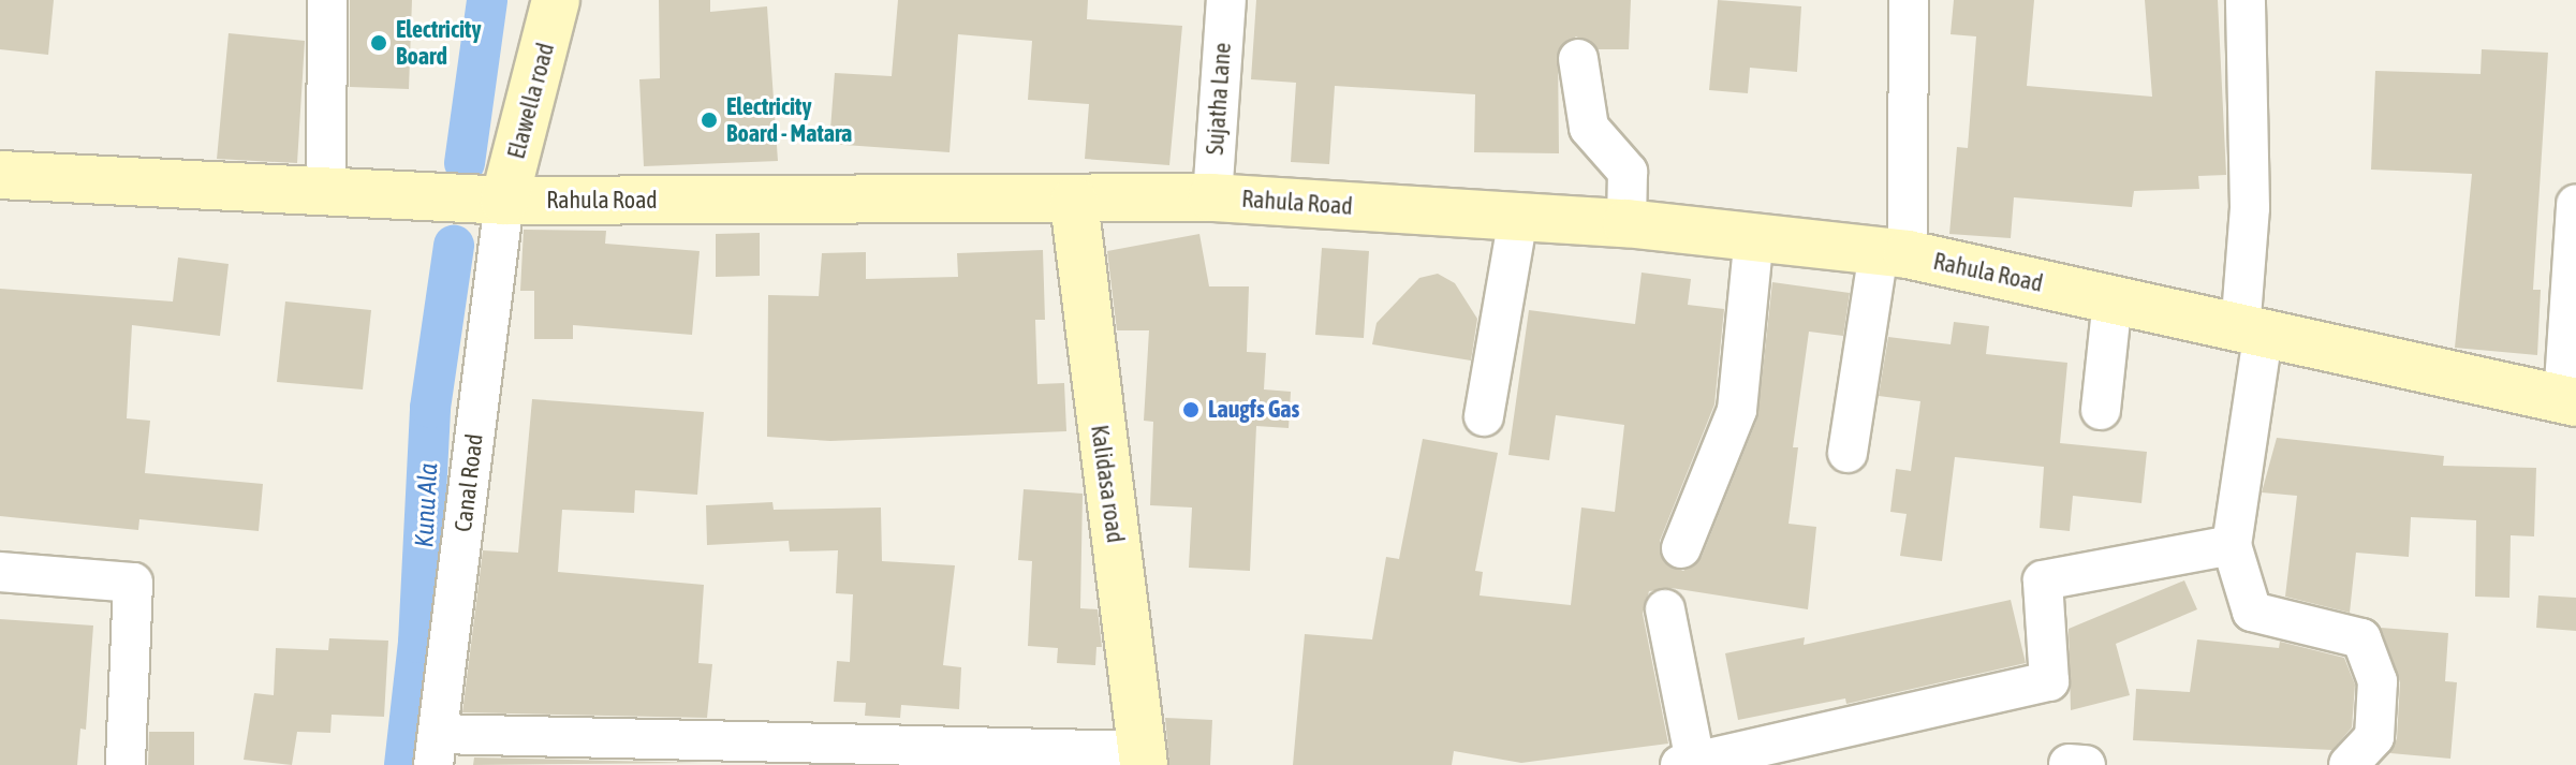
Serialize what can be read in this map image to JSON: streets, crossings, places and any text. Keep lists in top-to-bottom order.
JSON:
{
  "streets": {
    "main road": ["Elawella road", "Rahula Road", "Kalidasa road"],
    "street": ["Sujatha Lane", "Canal Road"]
  },
  "crossings": [
    ["Sujatha Lane", "Rahula Road"],
    ["Elawella road", "Rahula Road"],
    ["Elawella road", "Canal Road"],
    ["Rahula Road", "Canal Road"],
    ["Rahula Road", "Kalidasa road"]
  ],
  "water": ["Kunu Ala"],
  "places": ["Electricity Board", "Electricity Board - Matara", "Laugfs Gas"]
}
